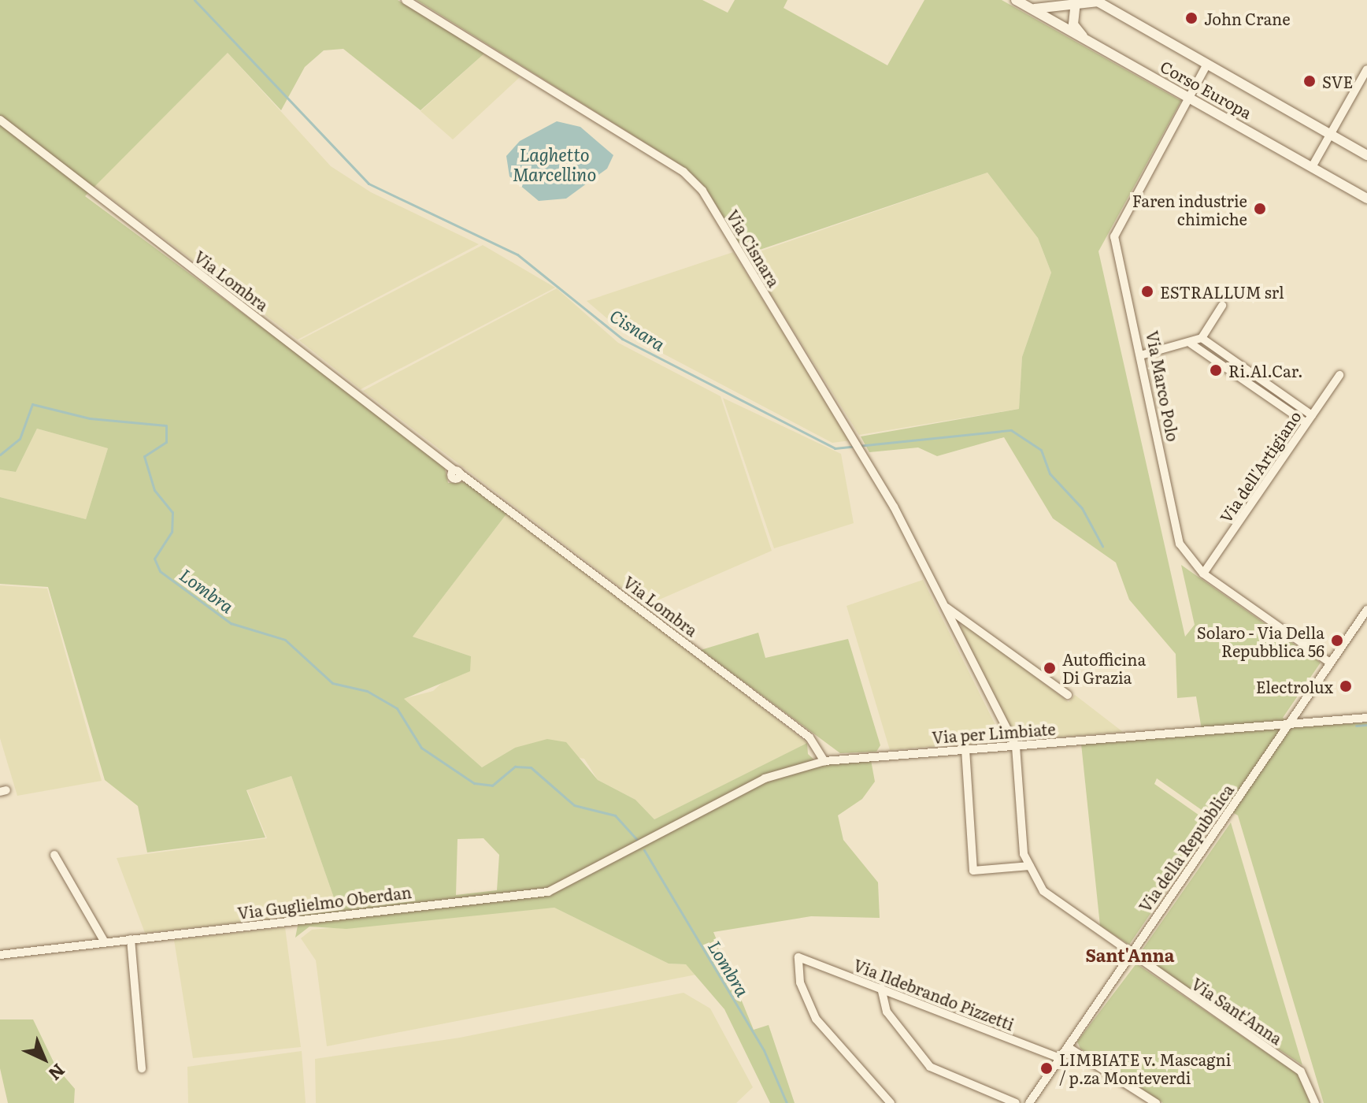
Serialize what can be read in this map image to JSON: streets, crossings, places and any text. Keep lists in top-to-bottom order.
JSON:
{
  "streets": {
    "street": [
      "Corso Europa",
      "Via Cisnara",
      "Via Lombra",
      "Via Marco Polo",
      "Via dell'Artigiano",
      "Via per Limbiate",
      "Via della Repubblica",
      "Via Guglielmo Oberdan",
      "Via Ildebrando Pizzetti",
      "Via Sant'Anna"
    ]
  },
  "crossings": [
    ["Corso Europa", "Via Marco Polo"],
    ["Via Cisnara", "Via Sant'Anna"],
    ["Via Lombra", "Via per Limbiate"],
    ["Via Marco Polo", "Via dell'Artigiano"],
    ["Via Marco Polo", "Via della Repubblica"],
    ["Via per Limbiate", "Via della Repubblica"],
    ["Via per Limbiate", "Via Guglielmo Oberdan"],
    ["Via per Limbiate", "Via Sant'Anna"],
    ["Via della Repubblica", "Via Ildebrando Pizzetti"],
    ["Via della Repubblica", "Via Sant'Anna"]
  ],
  "districts": ["Sant'Anna"],
  "water": ["Laghetto Marcellino", "Cisnara", "Lombra"],
  "places": [
    "John Crane",
    "SVE",
    "Faren industrie chimiche",
    "ESTRALLUM srl",
    "Ri.Al.Car.",
    "Solaro - Via Della Repubblica 56",
    "Autofficina Di Grazia",
    "Electrolux",
    "LIMBIATE v. Mascagni / p.za Monteverdi"
  ],
  "north": "bottom right"
}
